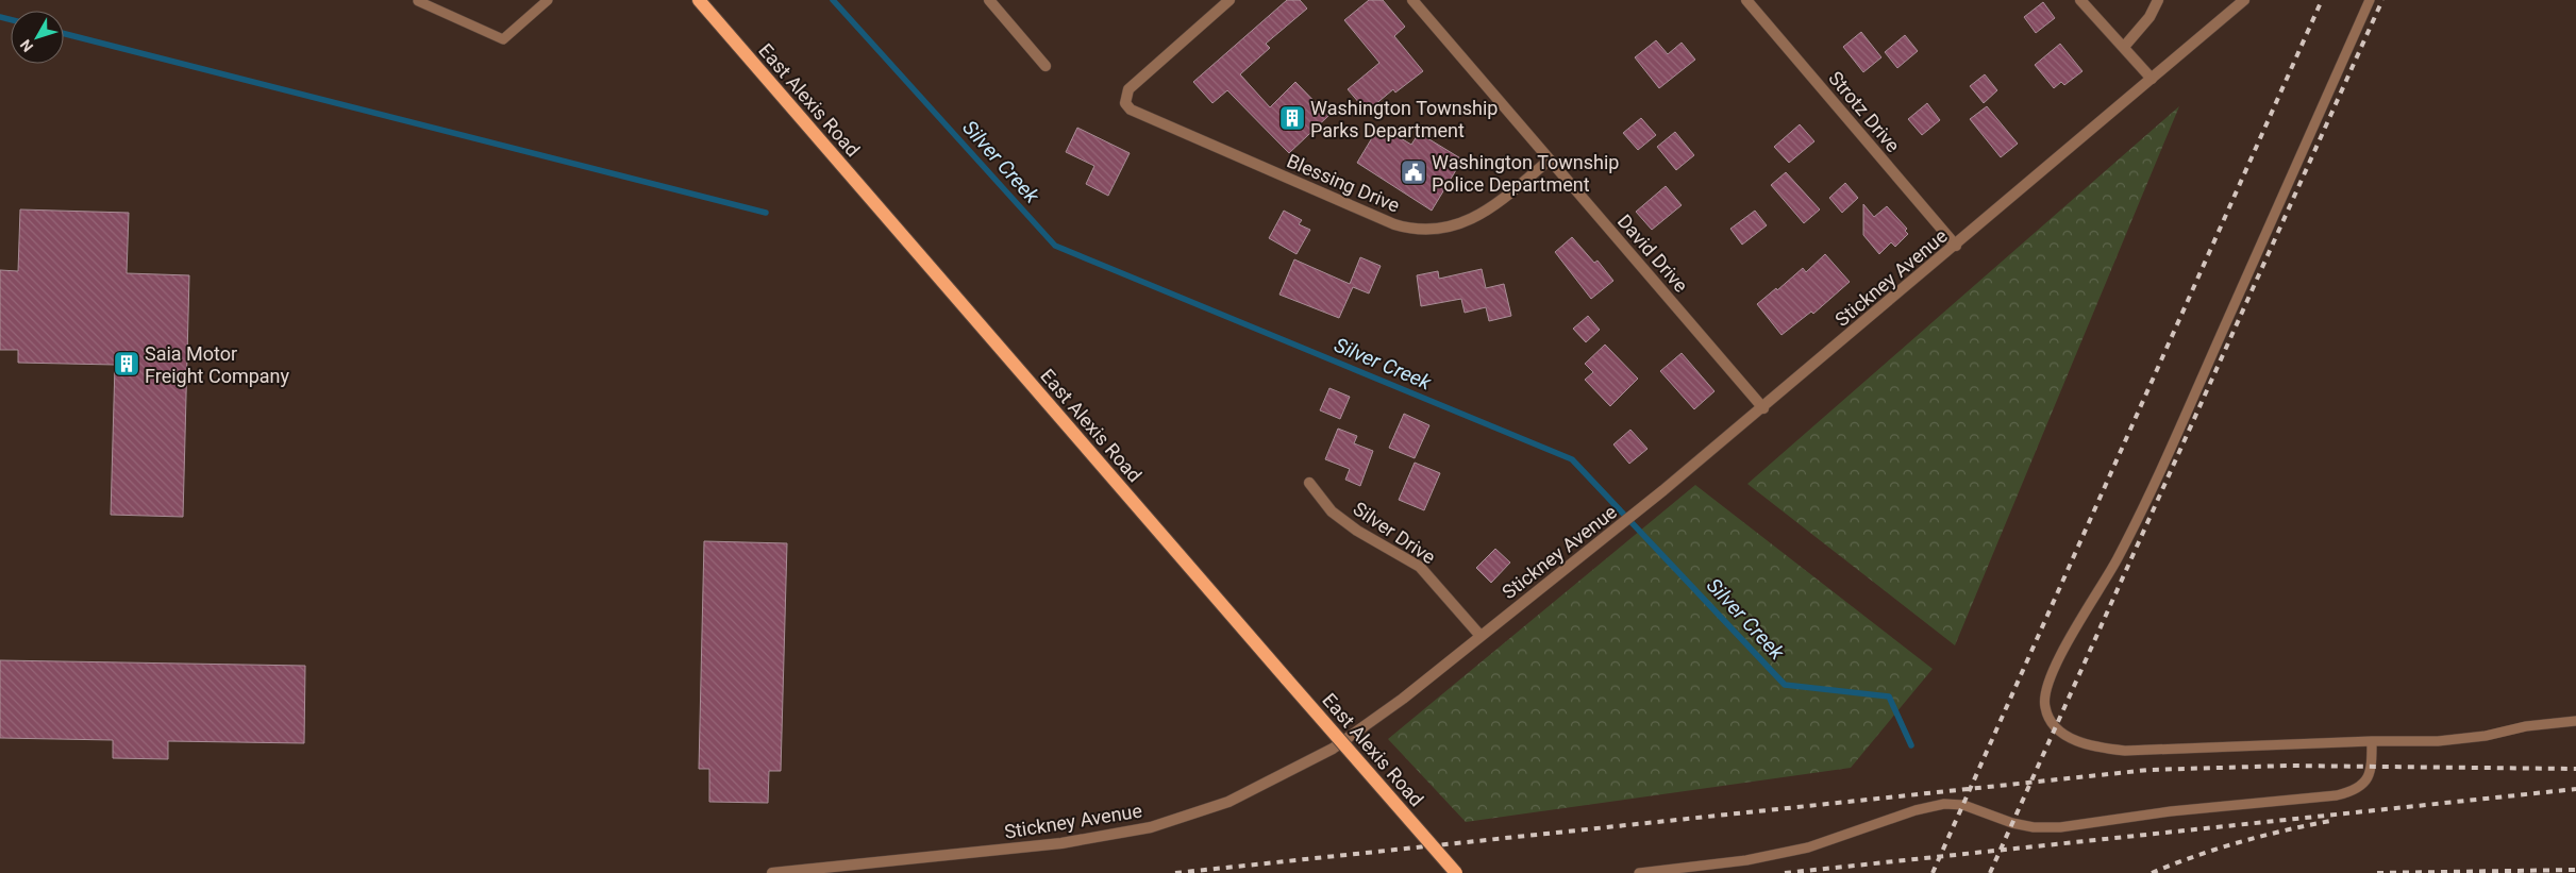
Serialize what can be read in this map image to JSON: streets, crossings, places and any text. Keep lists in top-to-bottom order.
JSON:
{
  "streets": {
    "main road": ["East Alexis Road"],
    "street": [
      "Strotz Drive",
      "Blessing Drive",
      "David Drive",
      "Stickney Avenue",
      "Silver Drive"
    ]
  },
  "crossings": [
    ["Strotz Drive", "Stickney Avenue"],
    ["Blessing Drive", "David Drive"],
    ["David Drive", "Stickney Avenue"],
    ["Stickney Avenue", "Silver Drive"]
  ],
  "water": ["Silver Creek"],
  "places": {
    "building": ["Washington Township Parks Department", "Saia Motor Freight Company"],
    "public building": ["Washington Township Police Department"]
  },
  "north": "bottom left"
}
